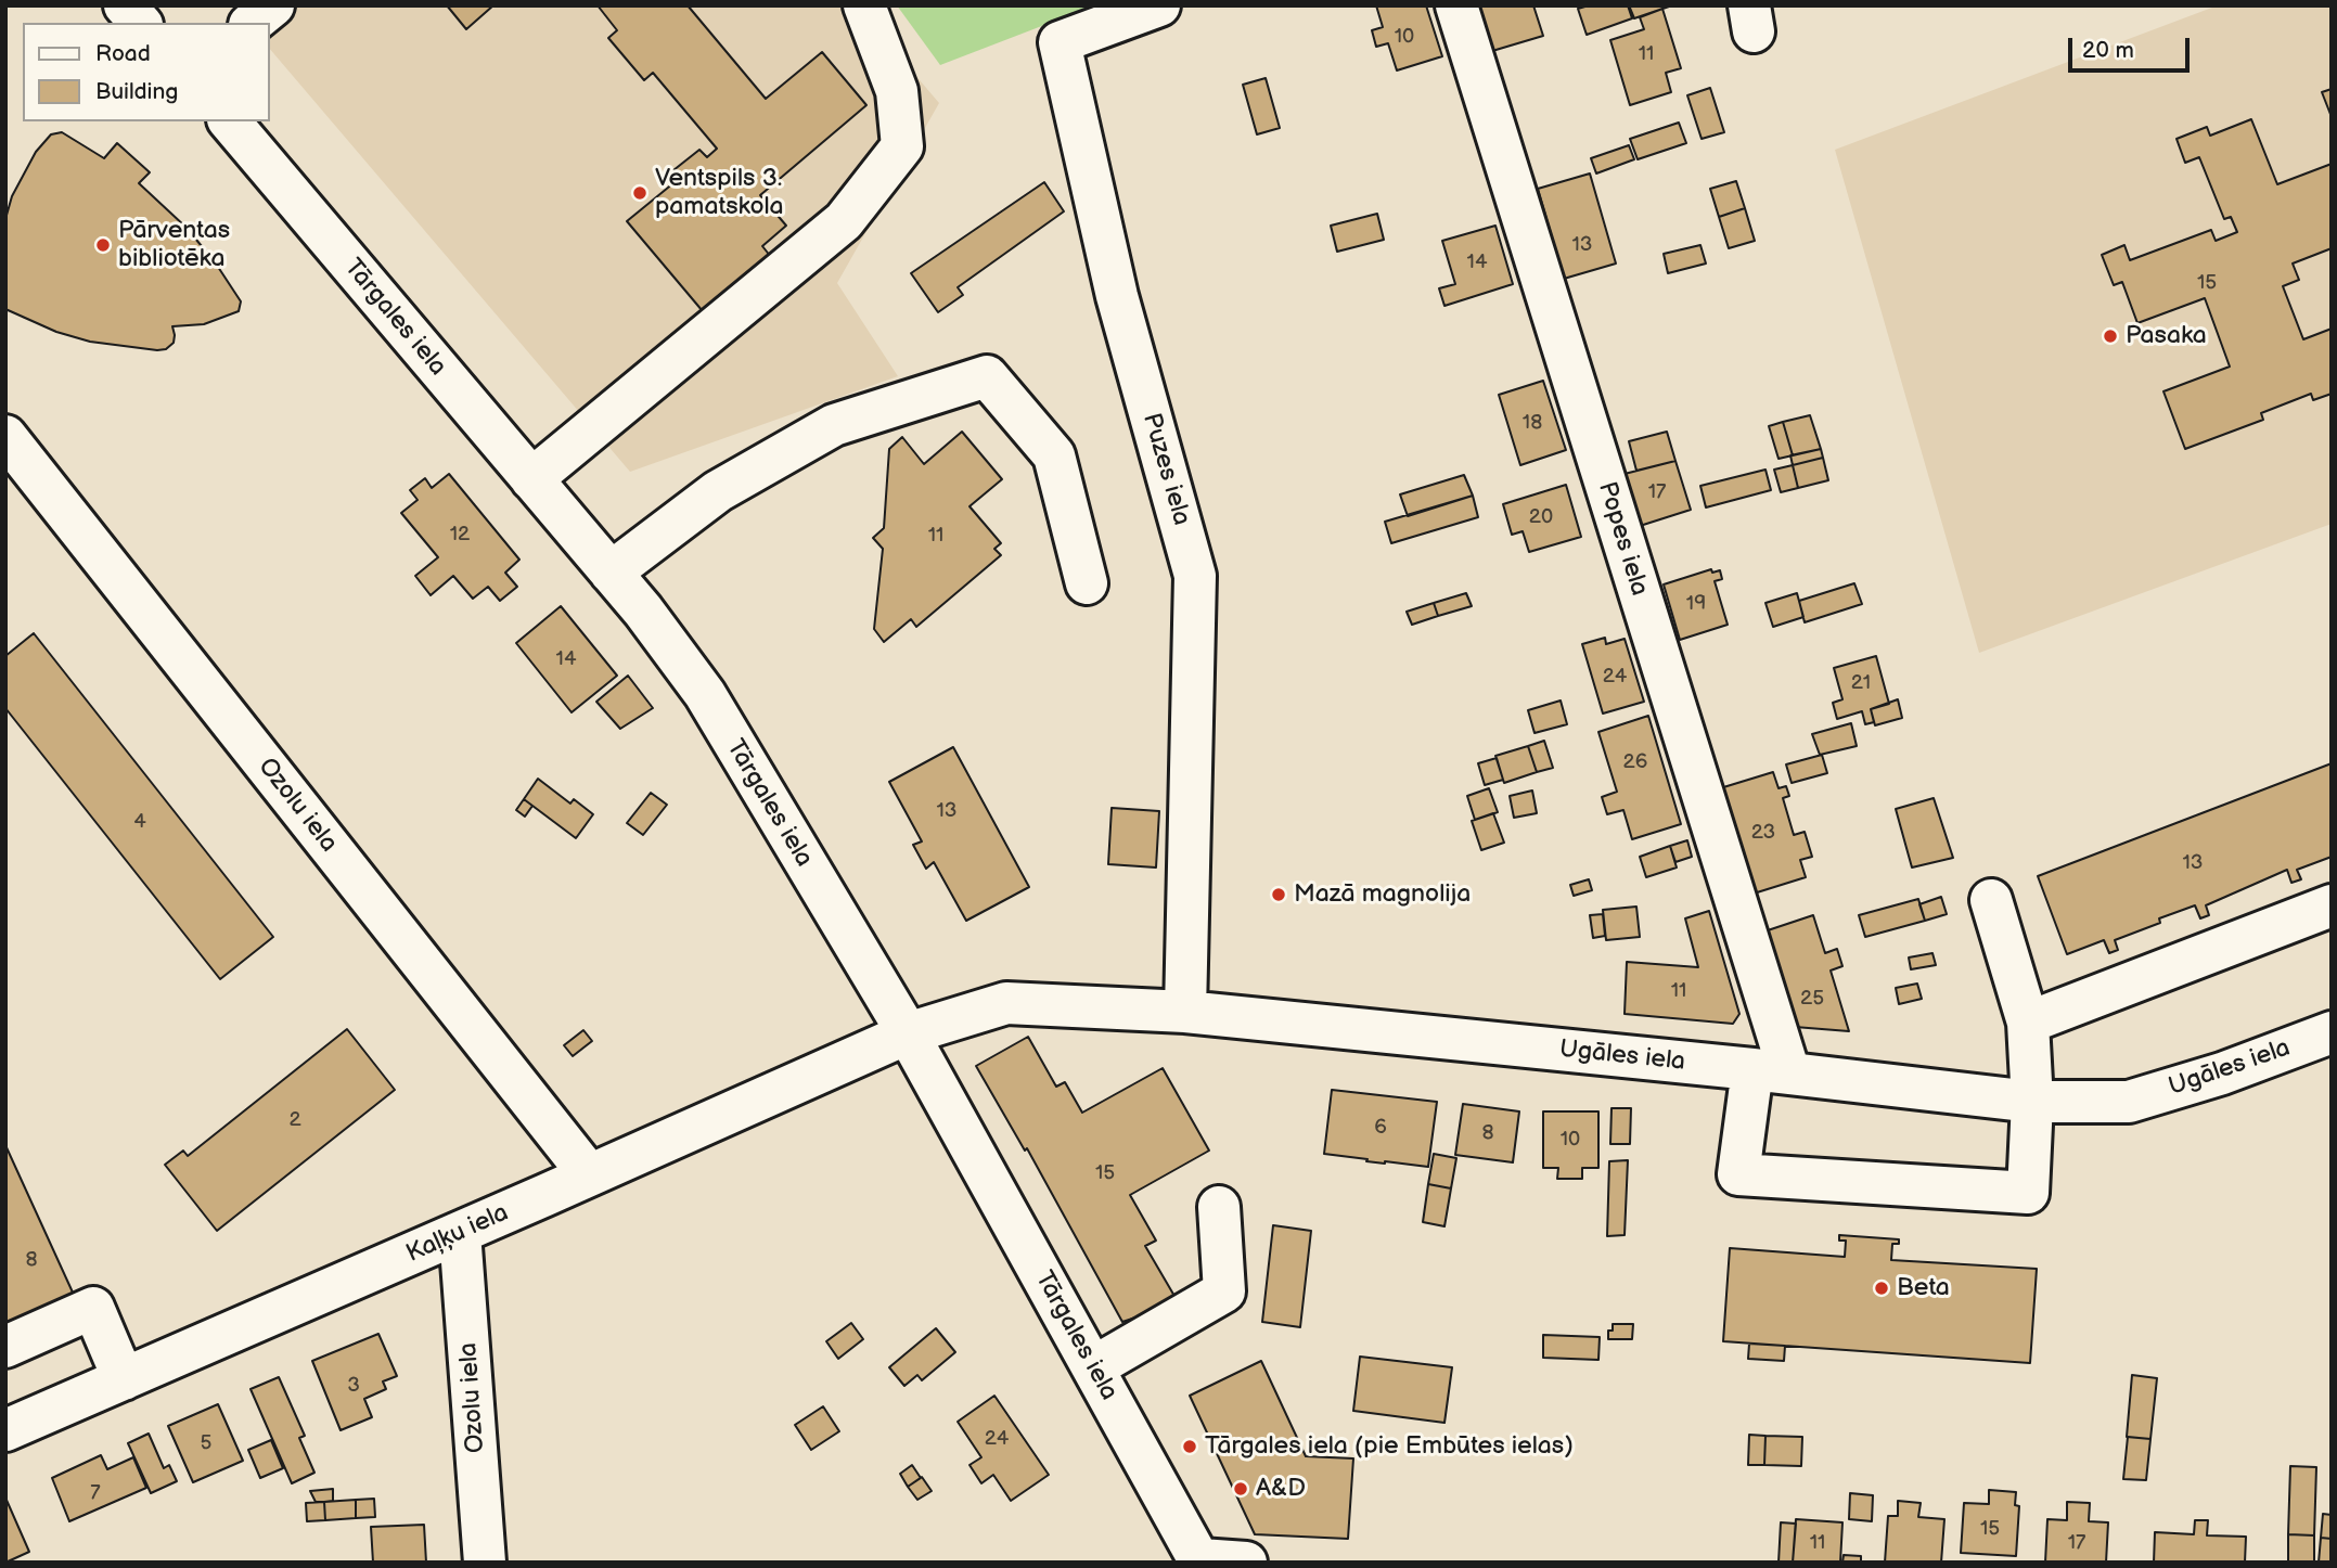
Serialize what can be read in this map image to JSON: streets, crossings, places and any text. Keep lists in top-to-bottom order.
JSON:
{
  "streets": {
    "street": [
      "Tārgales iela",
      "Puzes iela",
      "Popes iela",
      "Ozolu iela",
      "Ugāles iela",
      "Kaļķu iela"
    ]
  },
  "crossings": [
    ["Tārgales iela", "Ugāles iela"],
    ["Tārgales iela", "Kaļķu iela"],
    ["Puzes iela", "Ugāles iela"],
    ["Popes iela", "Ugāles iela"],
    ["Ozolu iela", "Kaļķu iela"],
    ["Ugāles iela", "Kaļķu iela"]
  ],
  "places": [
    "Ventspils 3. pamatskola",
    "Pārventas bibliotēka",
    "Pasaka",
    "Mazā magnolija",
    "Beta",
    "Tārgales iela (pie Embūtes ielas)",
    "A&D"
  ],
  "house_numbers": [
    "10",
    "11",
    "13",
    "14",
    "15",
    "18",
    "17",
    "20",
    "12",
    "11",
    "19",
    "14",
    "24",
    "21",
    "26",
    "13",
    "4",
    "23",
    "13",
    "11",
    "25",
    "2",
    "6",
    "8",
    "10",
    "15",
    "8",
    "3",
    "24",
    "5",
    "7",
    "15",
    "11",
    "17"
  ],
  "legend": ["Road", "Building"],
  "scale_bar": "20 m"
}
